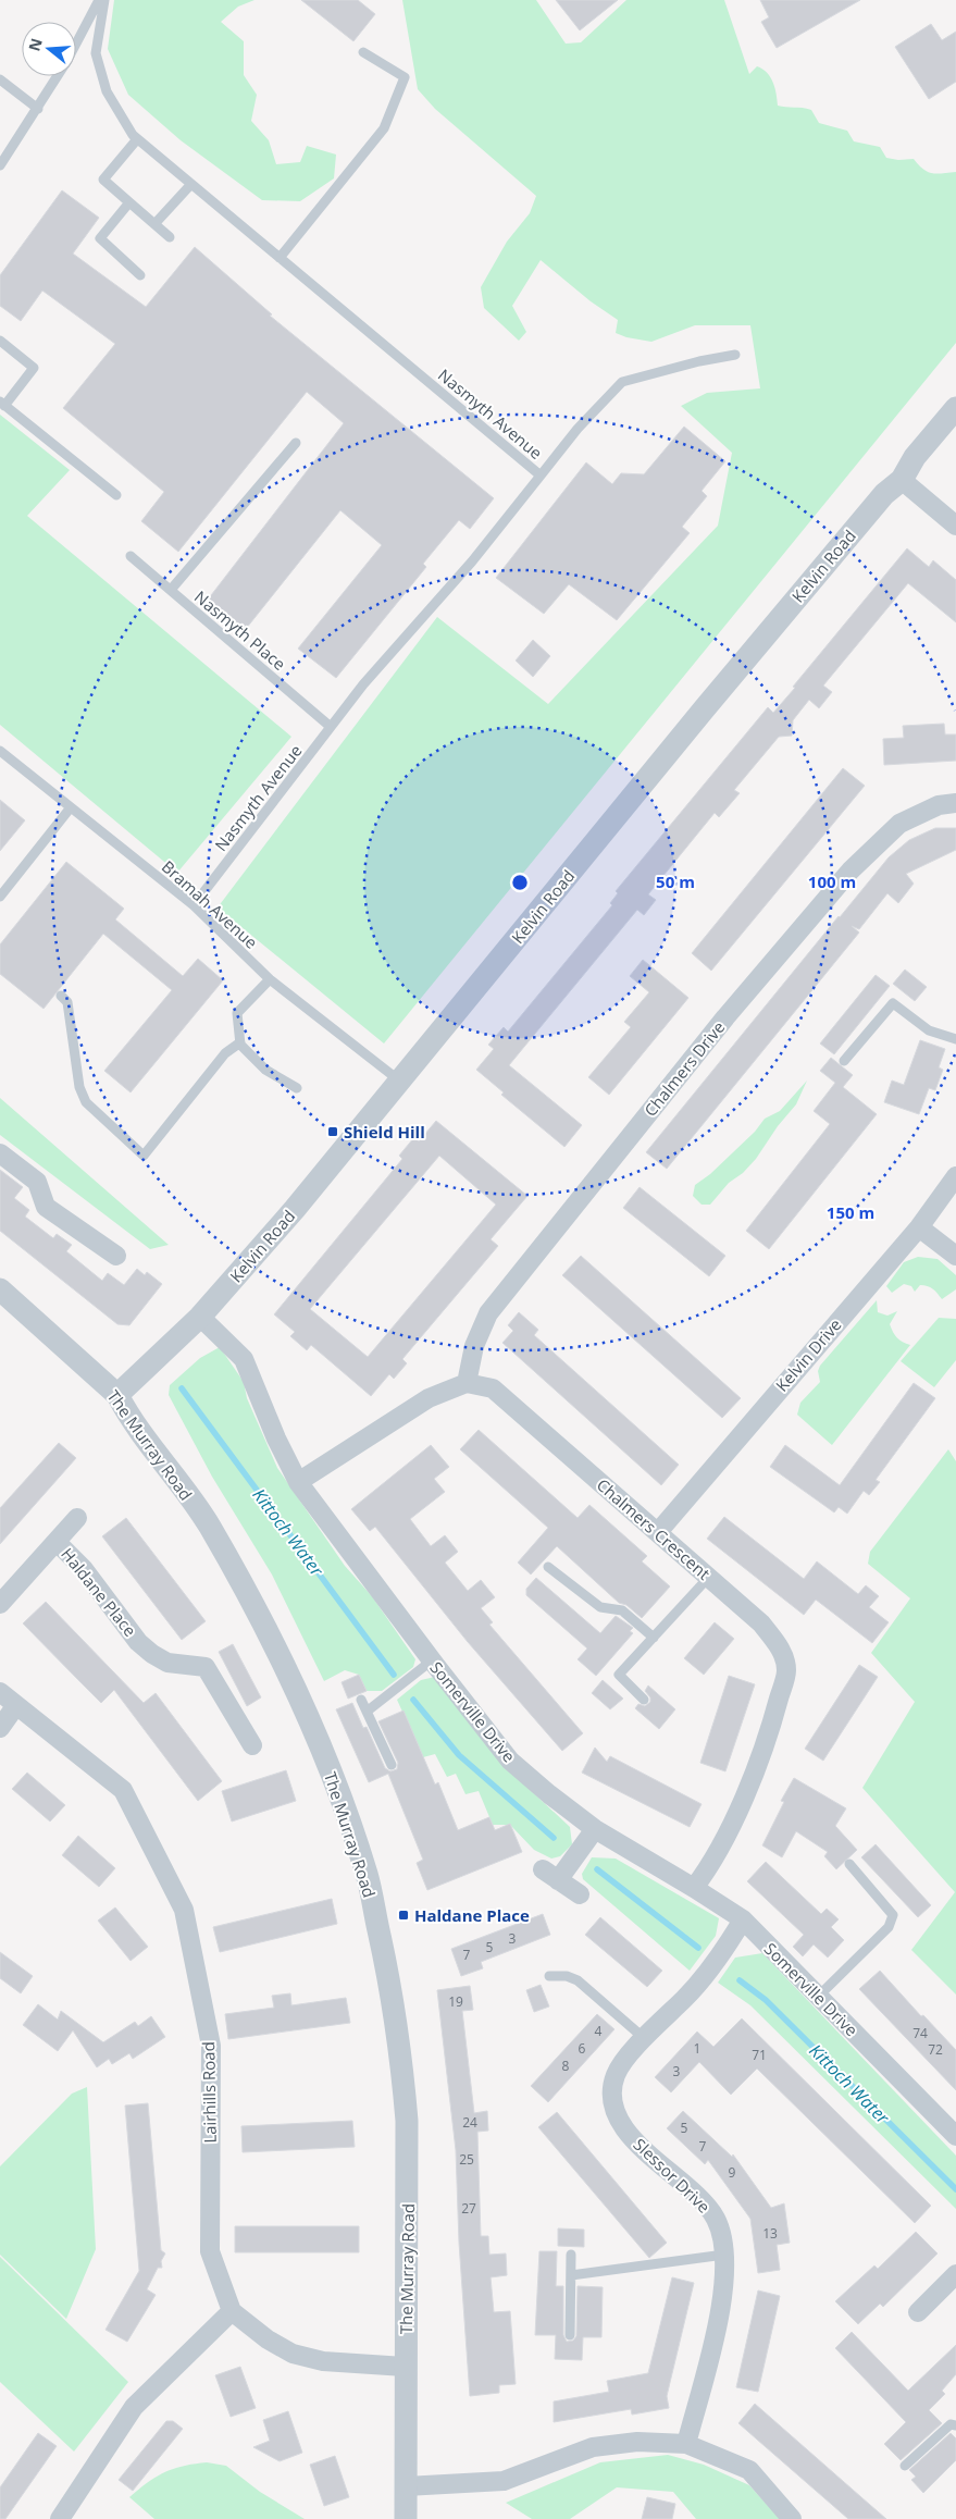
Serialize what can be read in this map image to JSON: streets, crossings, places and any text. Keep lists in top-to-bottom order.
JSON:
{
  "streets": {
    "street": [
      "Kelvin Road",
      "Chalmers Drive",
      "Kelvin Drive",
      "The Murray Road",
      "Chalmers Crescent",
      "Haldane Place",
      "Somerville Drive",
      "Lairhills Road",
      "Slessor Drive"
    ],
    "lane": ["Nasmyth Avenue", "Nasmyth Place", "Bramah Avenue"]
  },
  "crossings": [
    ["Nasmyth Avenue", "Nasmyth Place"],
    ["Nasmyth Avenue", "Bramah Avenue"],
    ["Kelvin Road", "Bramah Avenue"],
    ["Kelvin Road", "The Murray Road"],
    ["Kelvin Road", "Somerville Drive"],
    ["Chalmers Drive", "Chalmers Crescent"],
    ["Kelvin Drive", "Chalmers Crescent"],
    ["Chalmers Crescent", "Somerville Drive"],
    ["Somerville Drive", "Slessor Drive"]
  ],
  "water": ["Kittoch Water"],
  "places": {
    "transit": ["Shield Hill", "Haldane Place"]
  },
  "house_numbers": [
    "3",
    "5",
    "7",
    "19",
    "4",
    "74",
    "6",
    "1",
    "72",
    "71",
    "8",
    "3",
    "24",
    "5",
    "7",
    "25",
    "9",
    "27",
    "13"
  ],
  "north": "left",
  "rings": ["50 m", "100 m", "150 m"]
}
